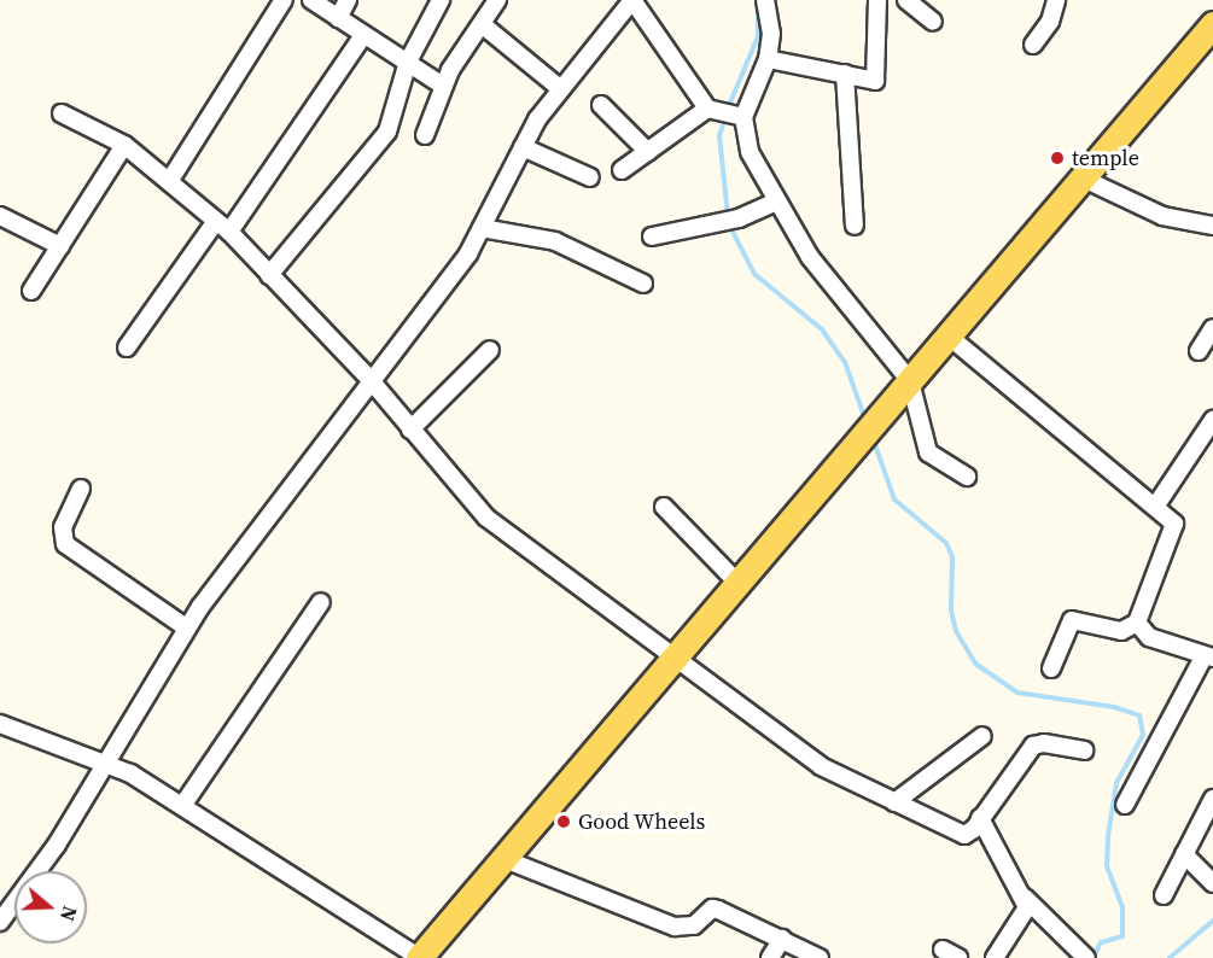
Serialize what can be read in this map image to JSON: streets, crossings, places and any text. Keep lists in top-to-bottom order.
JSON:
{
  "places": ["temple", "Good Wheels"],
  "north": "right"
}
